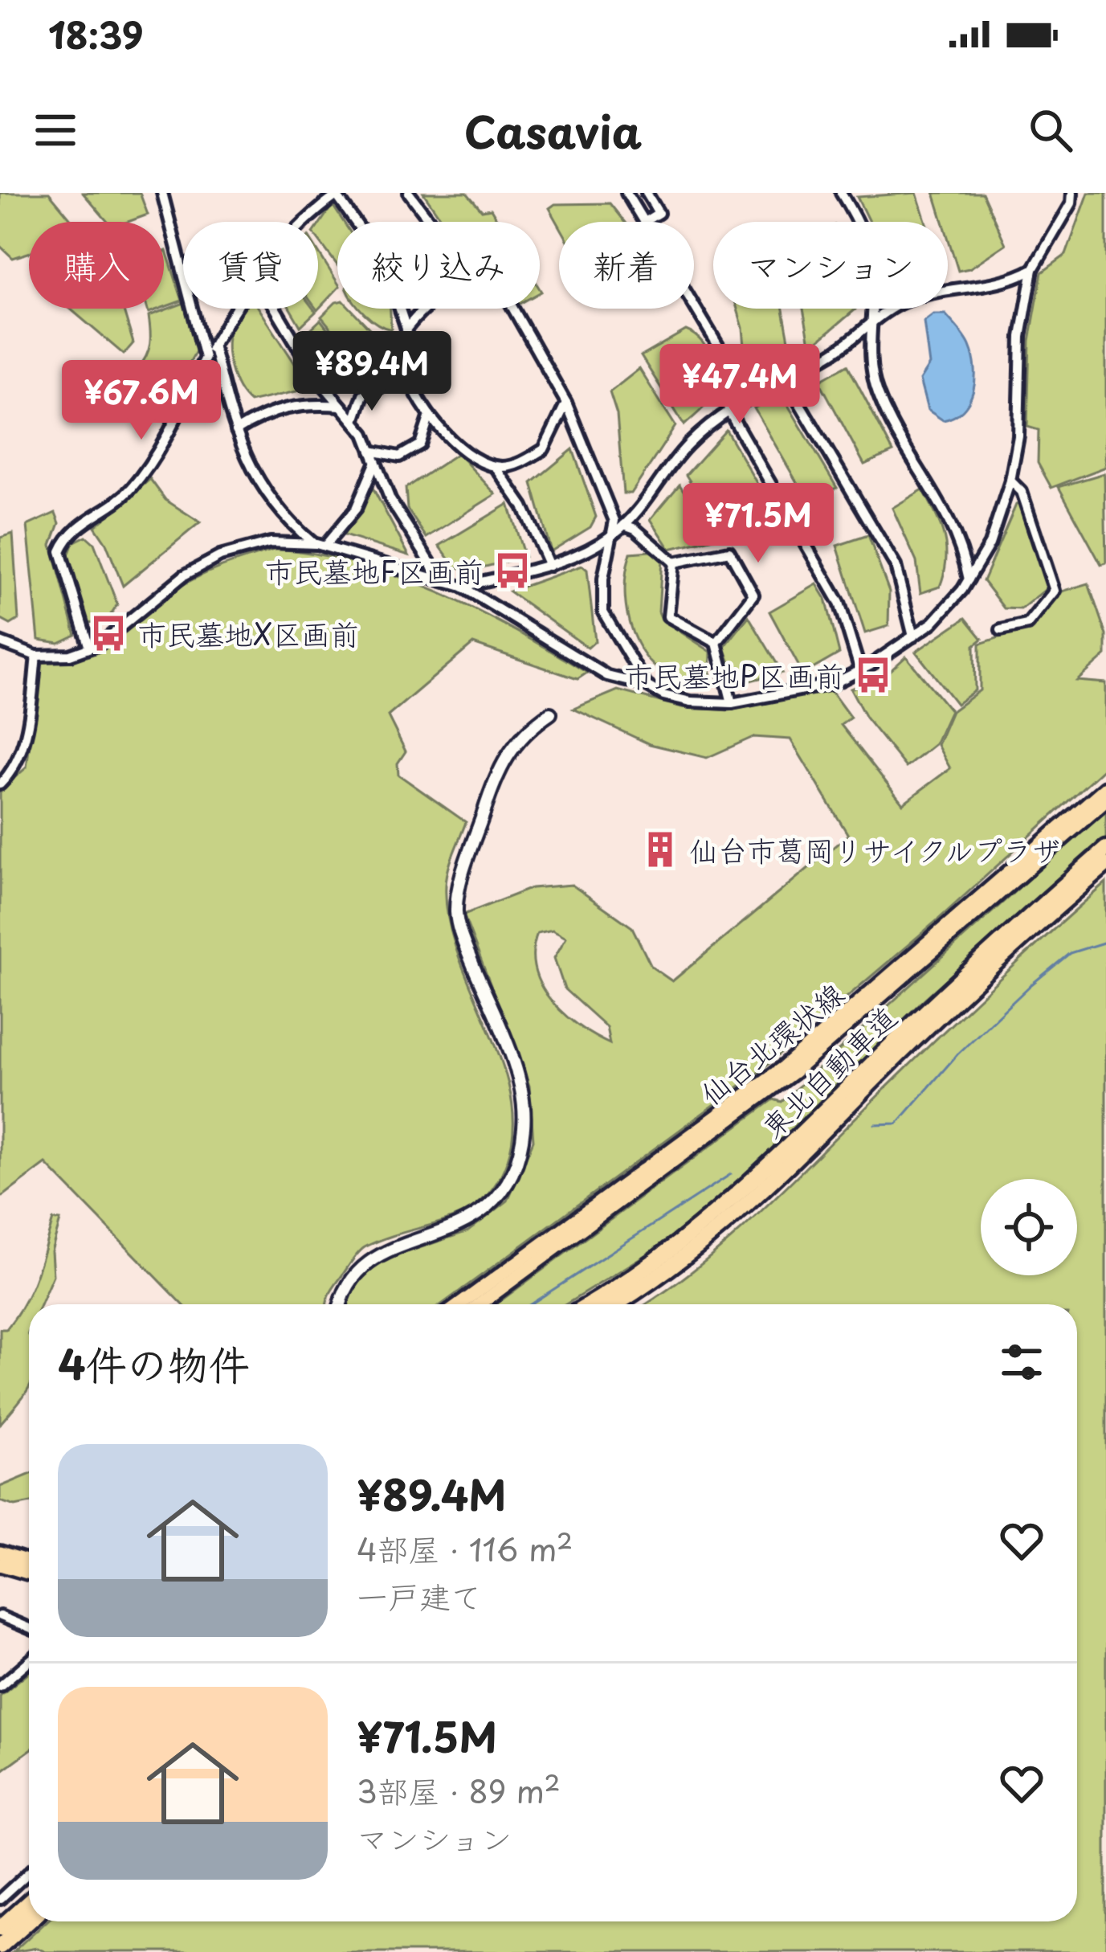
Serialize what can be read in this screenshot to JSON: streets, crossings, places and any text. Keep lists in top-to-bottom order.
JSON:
{
  "streets": {
    "highway": ["東北自動車道"],
    "main road": ["仙台北環状線"]
  },
  "places": {
    "bus stop": ["市民墓地F区画前", "市民墓地X区画前", "市民墓地P区画前"],
    "building": ["仙台市葛岡リサイクルプラザ"]
  },
  "page": {
    "status": "18:39",
    "header": "Casavia",
    "chip": [
      "購入",
      "賃貸",
      "絞り込み",
      "新着",
      "マンション"
    ],
    "price": [
      "¥89.4M",
      "¥47.4M",
      "¥67.6M",
      "¥71.5M"
    ],
    "heading": "4件の物件",
    "list": [
      {
        "name": "¥89.4M",
        "note": "4部屋 · 116 m² · 一戸建て"
      },
      {
        "name": "¥71.5M",
        "note": "3部屋 · 89 m² · マンション"
      }
    ]
  }
}
